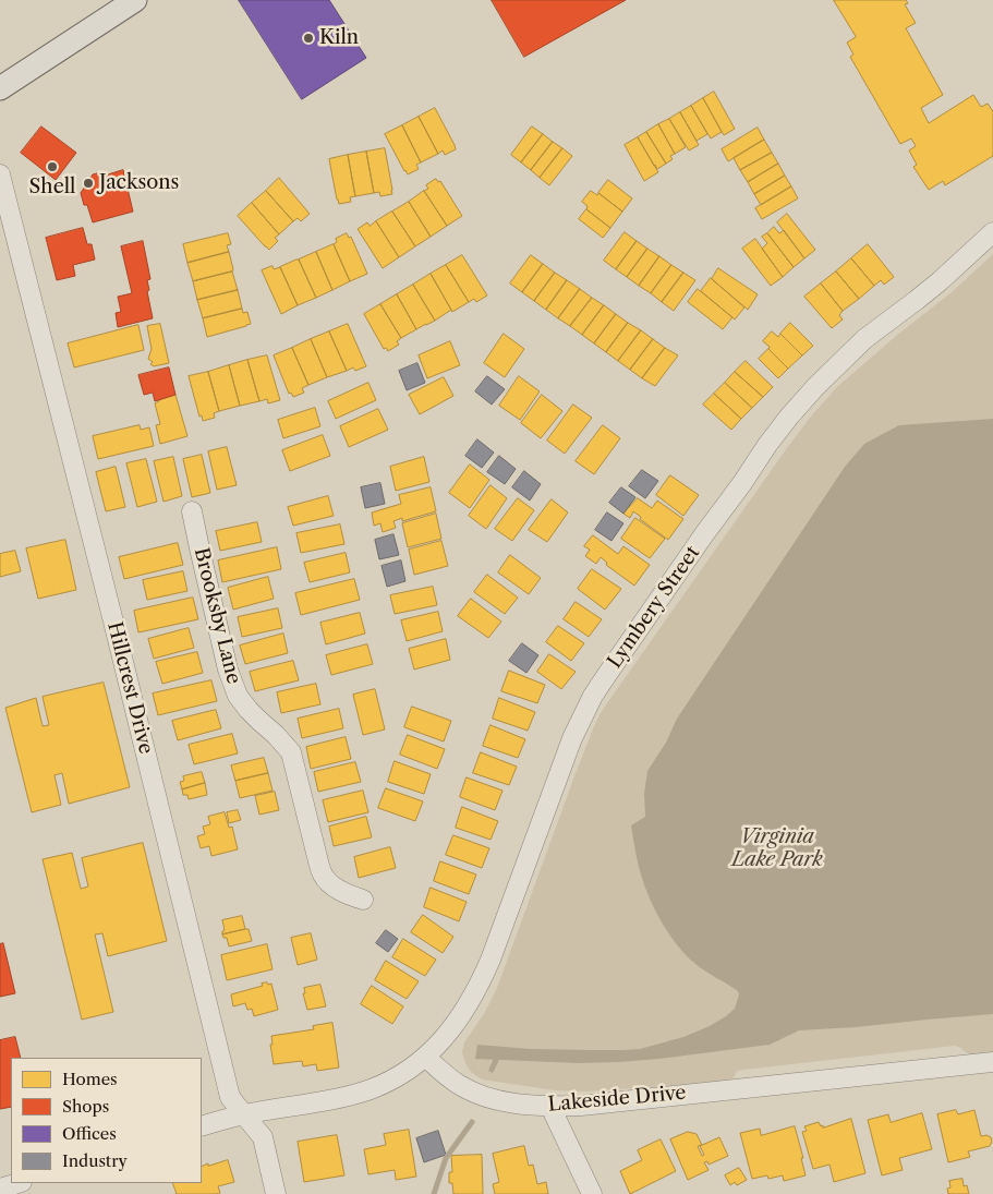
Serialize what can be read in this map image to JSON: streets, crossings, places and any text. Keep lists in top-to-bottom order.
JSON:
{
  "streets": {
    "street": [
      "Lymbery Street",
      "Brooksby Lane",
      "Hillcrest Drive",
      "Lakeside Drive"
    ]
  },
  "crossings": [
    ["Lymbery Street", "Lakeside Drive"]
  ],
  "parks": ["Virginia Lake Park"],
  "places": ["Kiln", "Shell", "Jacksons"],
  "legend": [
    "Homes",
    "Shops",
    "Offices",
    "Industry"
  ]
}
